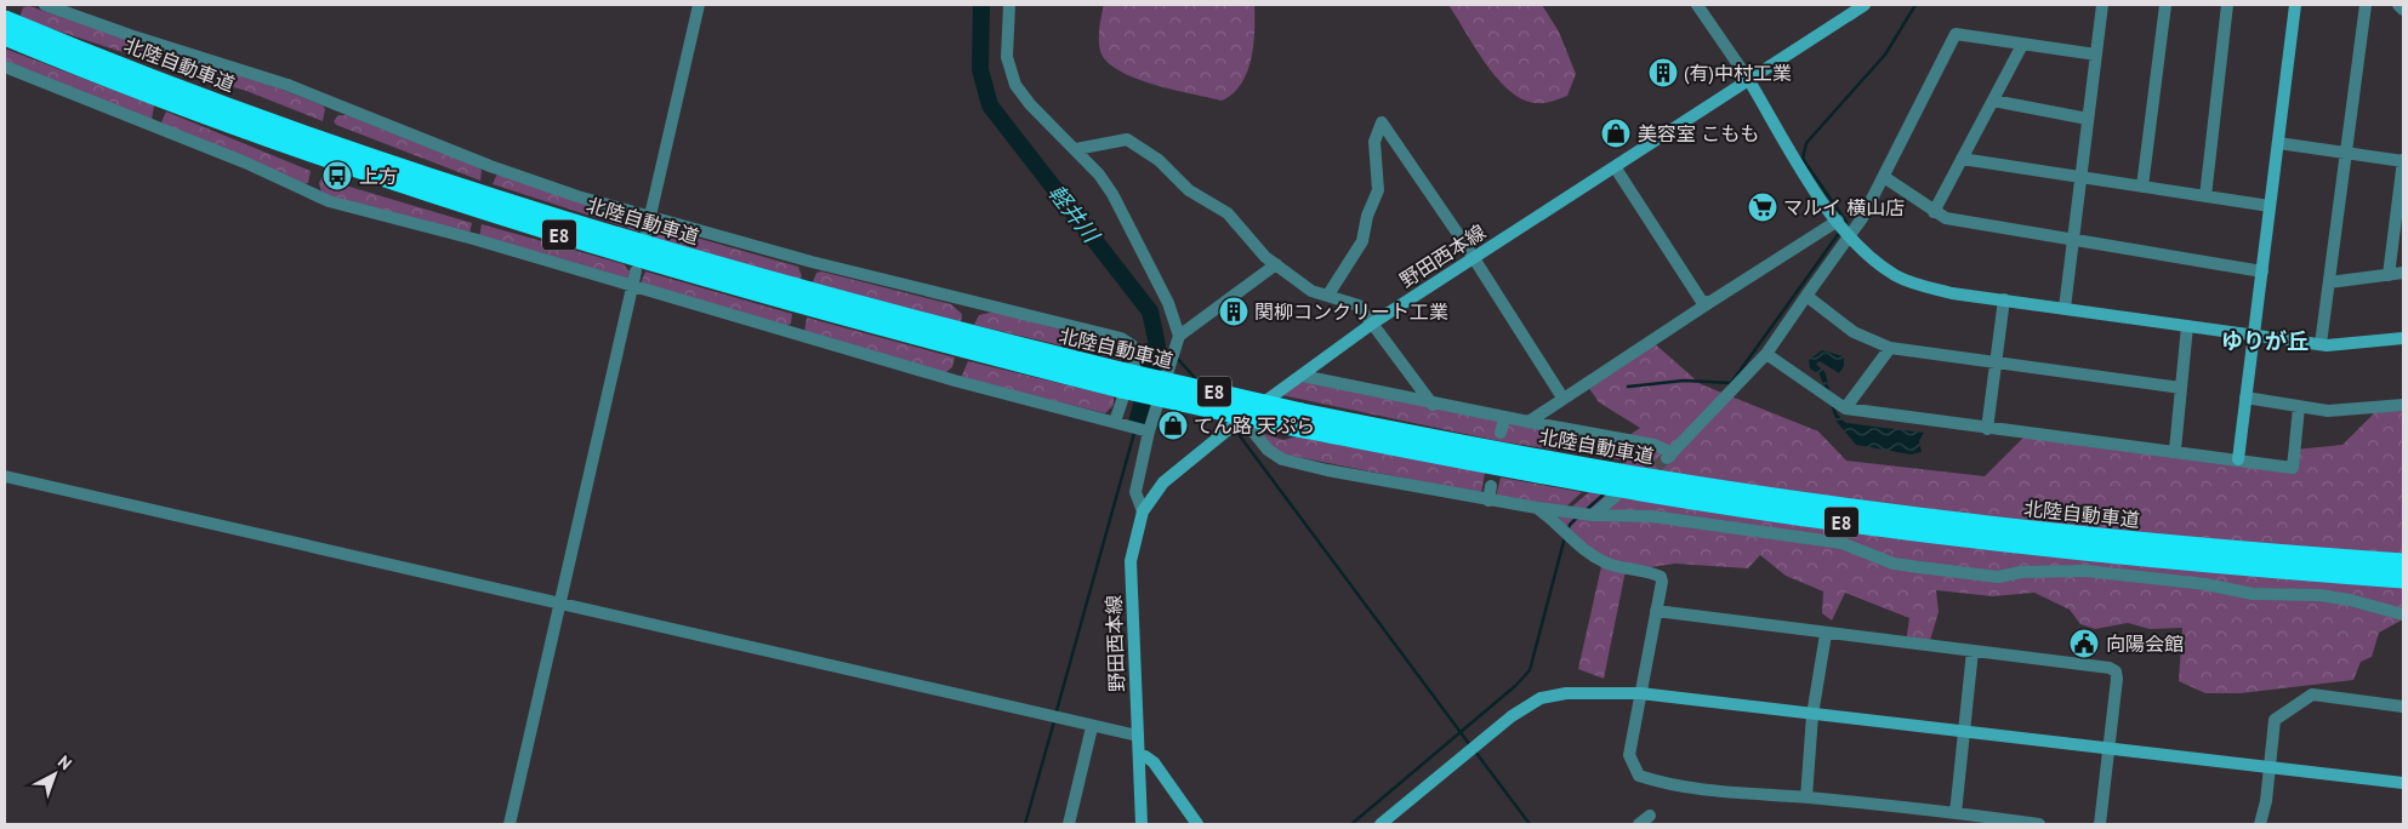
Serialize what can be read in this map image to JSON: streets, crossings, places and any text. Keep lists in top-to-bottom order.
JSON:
{
  "streets": {
    "highway": ["北陸自動車道", "E8"],
    "street": ["野田西本線"]
  },
  "districts": ["ゆりが丘"],
  "water": ["軽井川"],
  "places": {
    "building": ["(有)中村工業", "関柳コンクリート工業"],
    "shop": ["美容室 こもも", "てん路 天ぷら"],
    "bus stop": ["上方"],
    "supermarket": ["マルイ 横山店"],
    "public building": ["向陽会館"]
  },
  "north": "top right"
}
